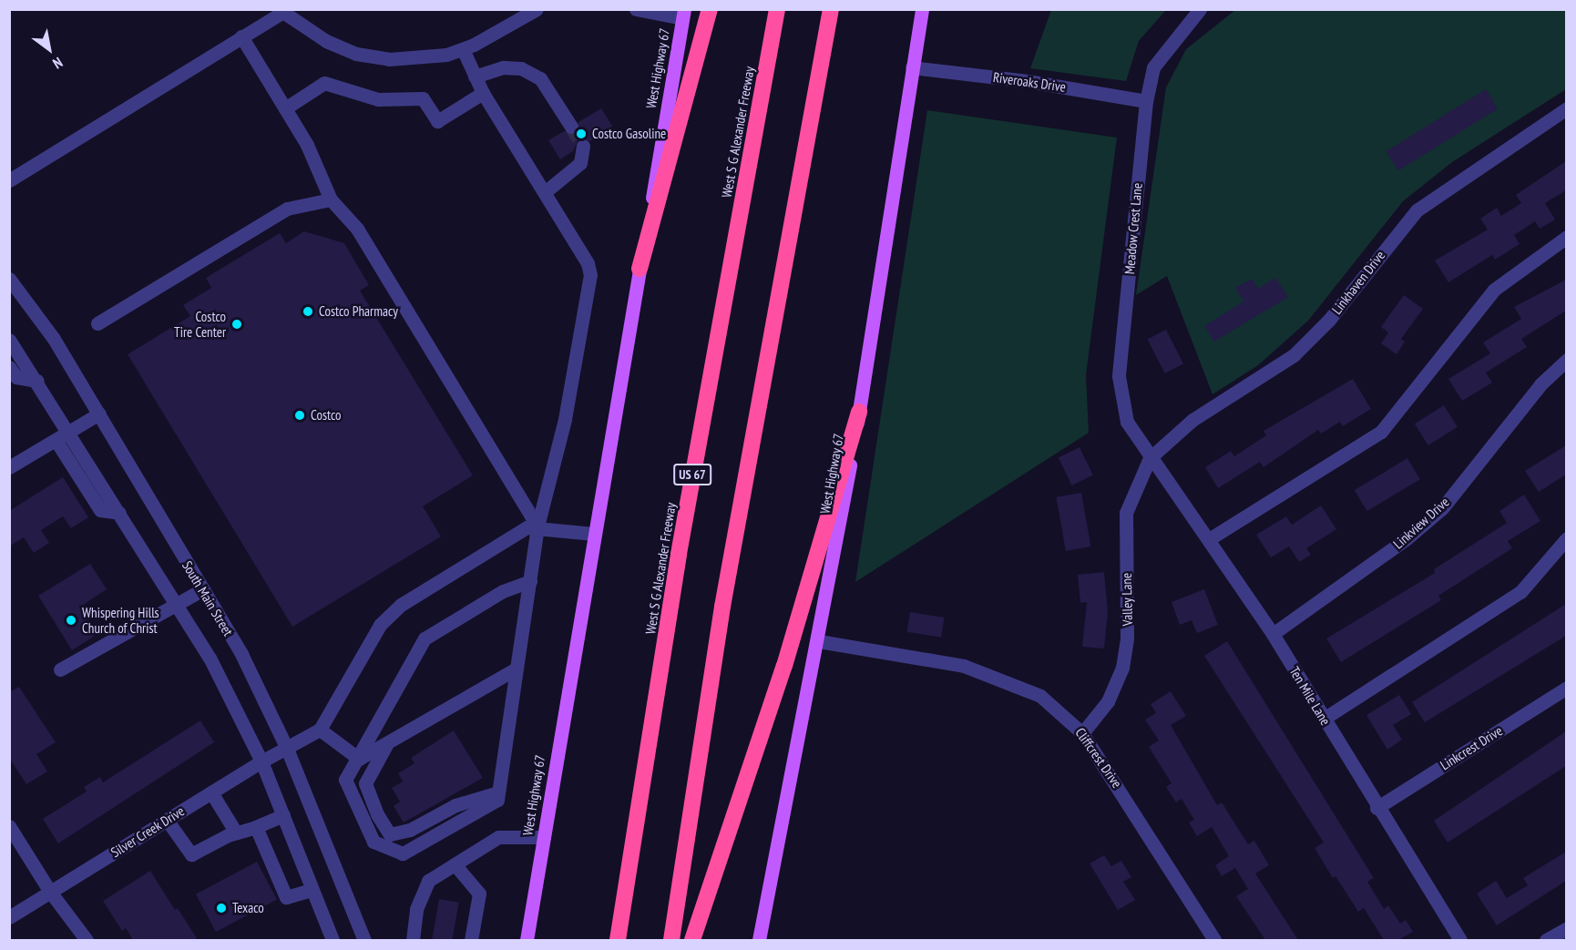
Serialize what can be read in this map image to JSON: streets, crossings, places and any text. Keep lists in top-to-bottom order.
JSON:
{
  "streets": {
    "highway": ["West S G Alexander Freeway", "US 67"],
    "main road": ["West Highway 67"],
    "street": [
      "Riveroaks Drive",
      "Meadow Crest Lane",
      "Linkhaven Drive",
      "Linkview Drive",
      "South Main Street",
      "Valley Lane",
      "Ten Mile Lane",
      "Linkcrest Drive",
      "Cliffcrest Drive",
      "Silver Creek Drive"
    ]
  },
  "crossings": [
    ["West Highway 67", "Riveroaks Drive"],
    ["West Highway 67", "Cliffcrest Drive"],
    ["Riveroaks Drive", "Meadow Crest Lane"],
    ["Meadow Crest Lane", "Linkhaven Drive"],
    ["Meadow Crest Lane", "Valley Lane"],
    ["Meadow Crest Lane", "Ten Mile Lane"],
    ["Linkhaven Drive", "Valley Lane"],
    ["Linkhaven Drive", "Ten Mile Lane"],
    ["Linkview Drive", "Ten Mile Lane"],
    ["South Main Street", "Silver Creek Drive"],
    ["Valley Lane", "Ten Mile Lane"],
    ["Valley Lane", "Cliffcrest Drive"],
    ["Ten Mile Lane", "Linkcrest Drive"]
  ],
  "places": [
    "Costco Gasoline",
    "Costco Pharmacy",
    "Costco Tire Center",
    "Costco",
    "Whispering Hills Church of Christ",
    "Texaco"
  ],
  "north": "bottom right"
}
